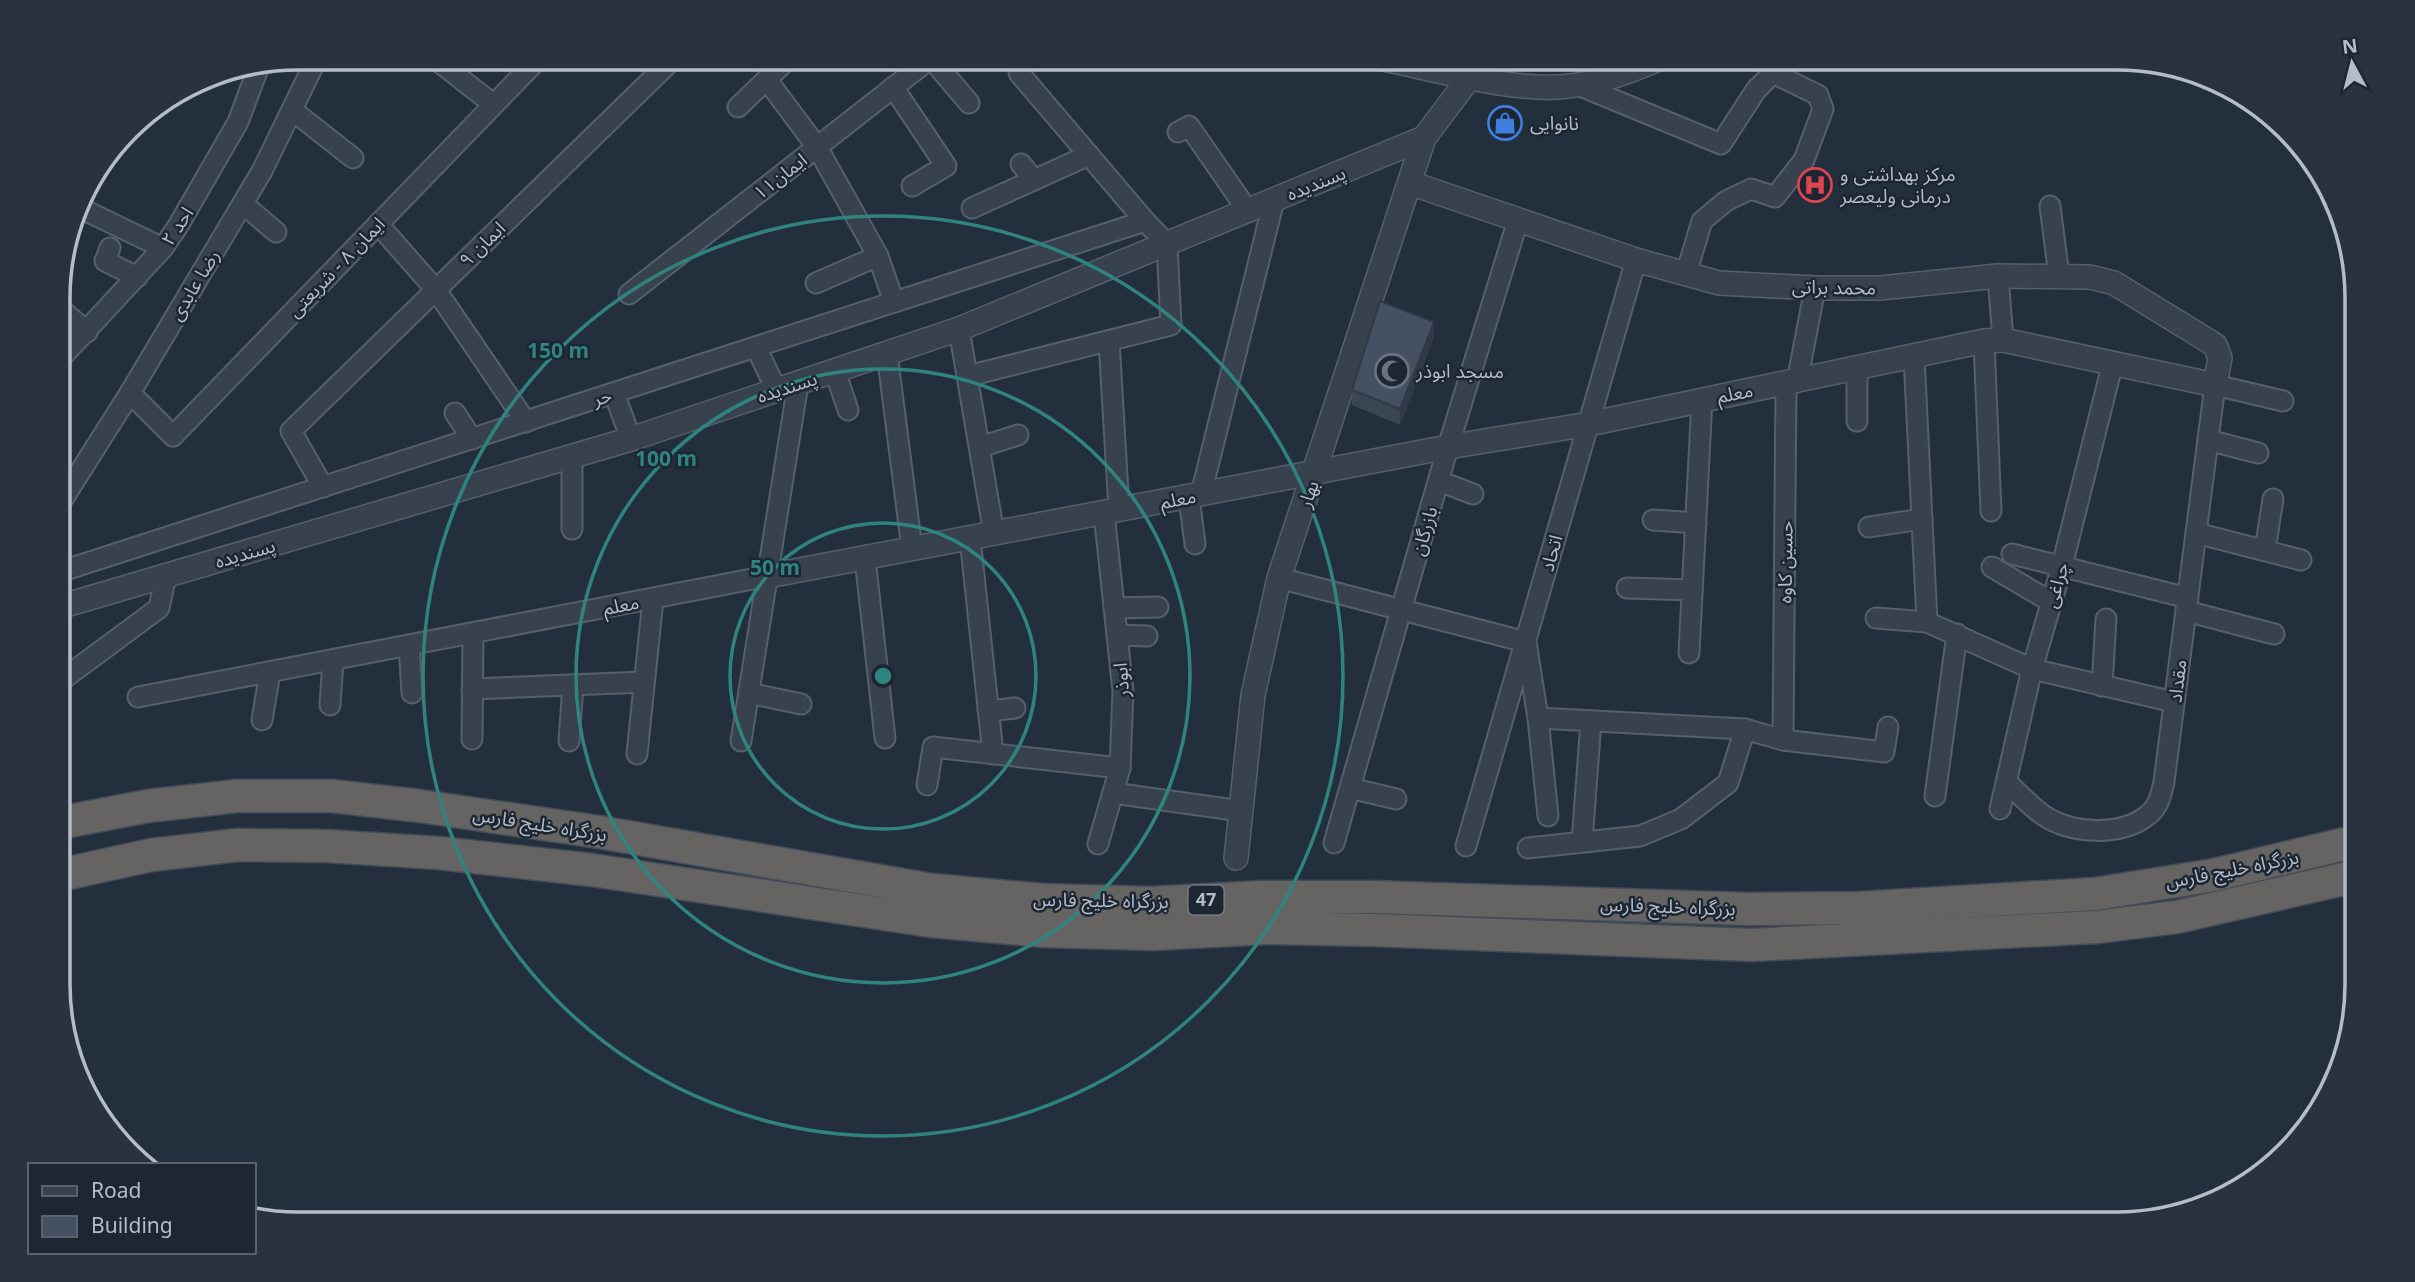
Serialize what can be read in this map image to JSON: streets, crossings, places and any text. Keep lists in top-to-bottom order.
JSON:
{
  "streets": {
    "highway": ["بزرگراه خلیج فارس", "47"],
    "street": [
      "ایمان۱۱",
      "پسندیده",
      "احد ۲",
      "ایمان ۹",
      "ایمان ۸ - شریعتی",
      "رضا عابدی",
      "محمد براتی",
      "معلم",
      "حر",
      "بهار",
      "بازرگان",
      "اتحاد",
      "حسین کاوه",
      "چراغی",
      "ابوذر",
      "مقداد"
    ]
  },
  "crossings": [
    ["پسندیده", "بهار"],
    ["ایمان ۹", "حر"],
    ["ایمان ۸ - شریعتی", "رضا عابدی"],
    ["محمد براتی", "معلم"],
    ["محمد براتی", "بهار"],
    ["محمد براتی", "بازرگان"],
    ["محمد براتی", "اتحاد"],
    ["محمد براتی", "حسین کاوه"],
    ["محمد براتی", "مقداد"],
    ["معلم", "بهار"],
    ["معلم", "بازرگان"],
    ["معلم", "اتحاد"],
    ["معلم", "حسین کاوه"],
    ["معلم", "چراغی"],
    ["معلم", "ابوذر"],
    ["معلم", "مقداد"],
    ["چراغی", "مقداد"]
  ],
  "places": {
    "shop": ["نانوایی"],
    "hospital": ["مرکز بهداشتی و درمانی ولیعصر"],
    "mosque": ["مسجد ابوذر"]
  },
  "legend": ["Road", "Building"],
  "north": "top",
  "rings": ["150 m", "100 m", "50 m"]
}
